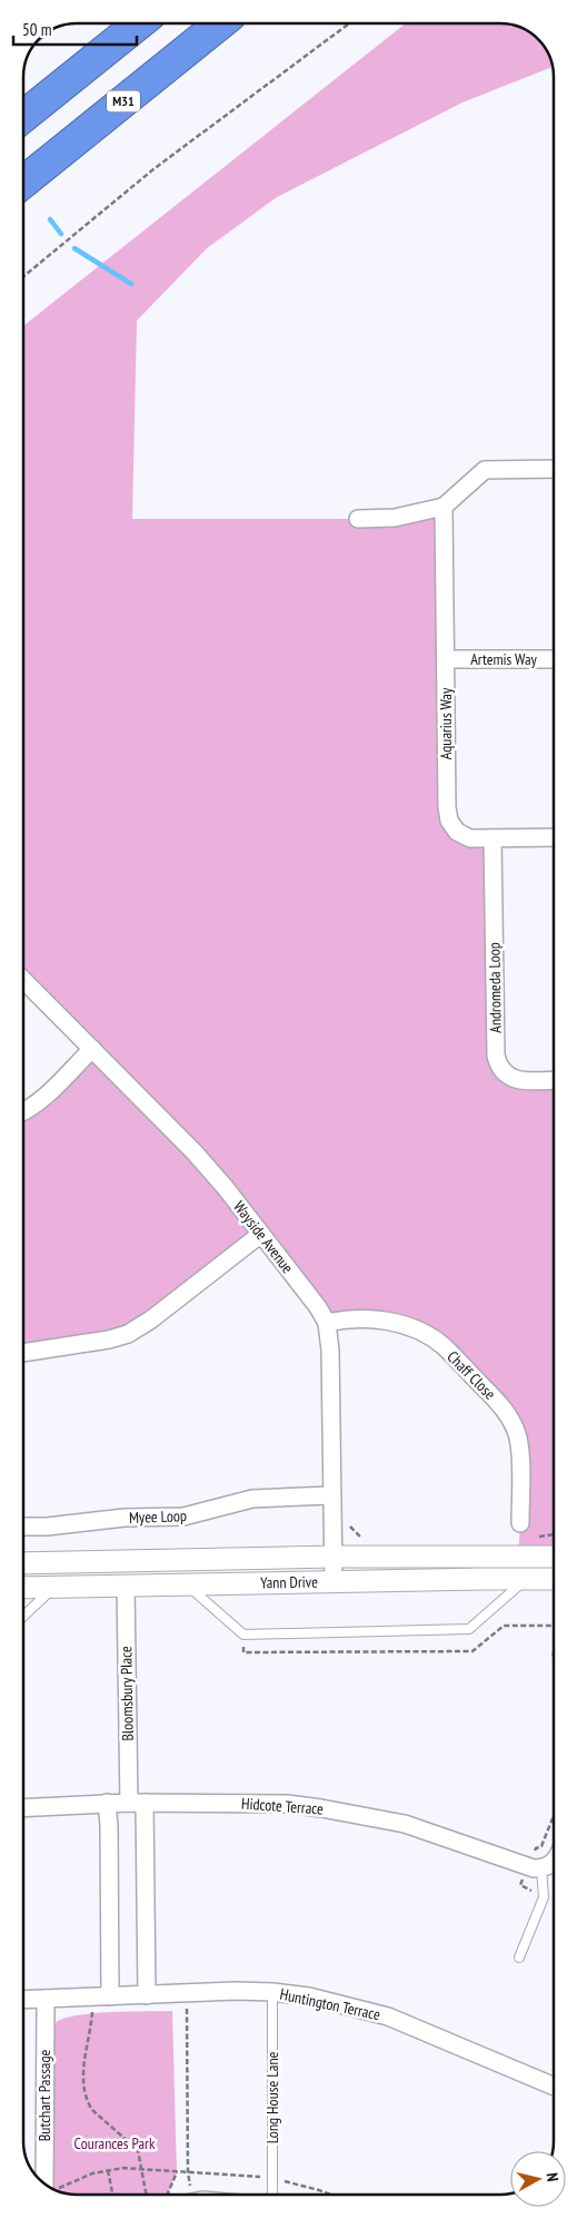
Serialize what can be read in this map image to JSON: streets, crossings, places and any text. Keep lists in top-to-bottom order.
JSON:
{
  "streets": {
    "highway": ["M31"],
    "street": [
      "Artemis Way",
      "Aquarius Way",
      "Andromeda Loop",
      "Wayside Avenue",
      "Chaff Close",
      "Myee Loop",
      "Yann Drive",
      "Bloomsbury Place",
      "Hidcote Terrace",
      "Huntington Terrace",
      "Butchart Passage"
    ],
    "lane": ["Long House Lane"]
  },
  "crossings": [
    ["Artemis Way", "Aquarius Way"],
    ["Aquarius Way", "Andromeda Loop"],
    ["Wayside Avenue", "Chaff Close"],
    ["Wayside Avenue", "Myee Loop"],
    ["Wayside Avenue", "Yann Drive"],
    ["Yann Drive", "Bloomsbury Place"],
    ["Bloomsbury Place", "Hidcote Terrace"],
    ["Bloomsbury Place", "Huntington Terrace"],
    ["Huntington Terrace", "Butchart Passage"],
    ["Huntington Terrace", "Long House Lane"]
  ],
  "parks": ["Courances Park"],
  "scale_bar": "50 m",
  "north": "right"
}
